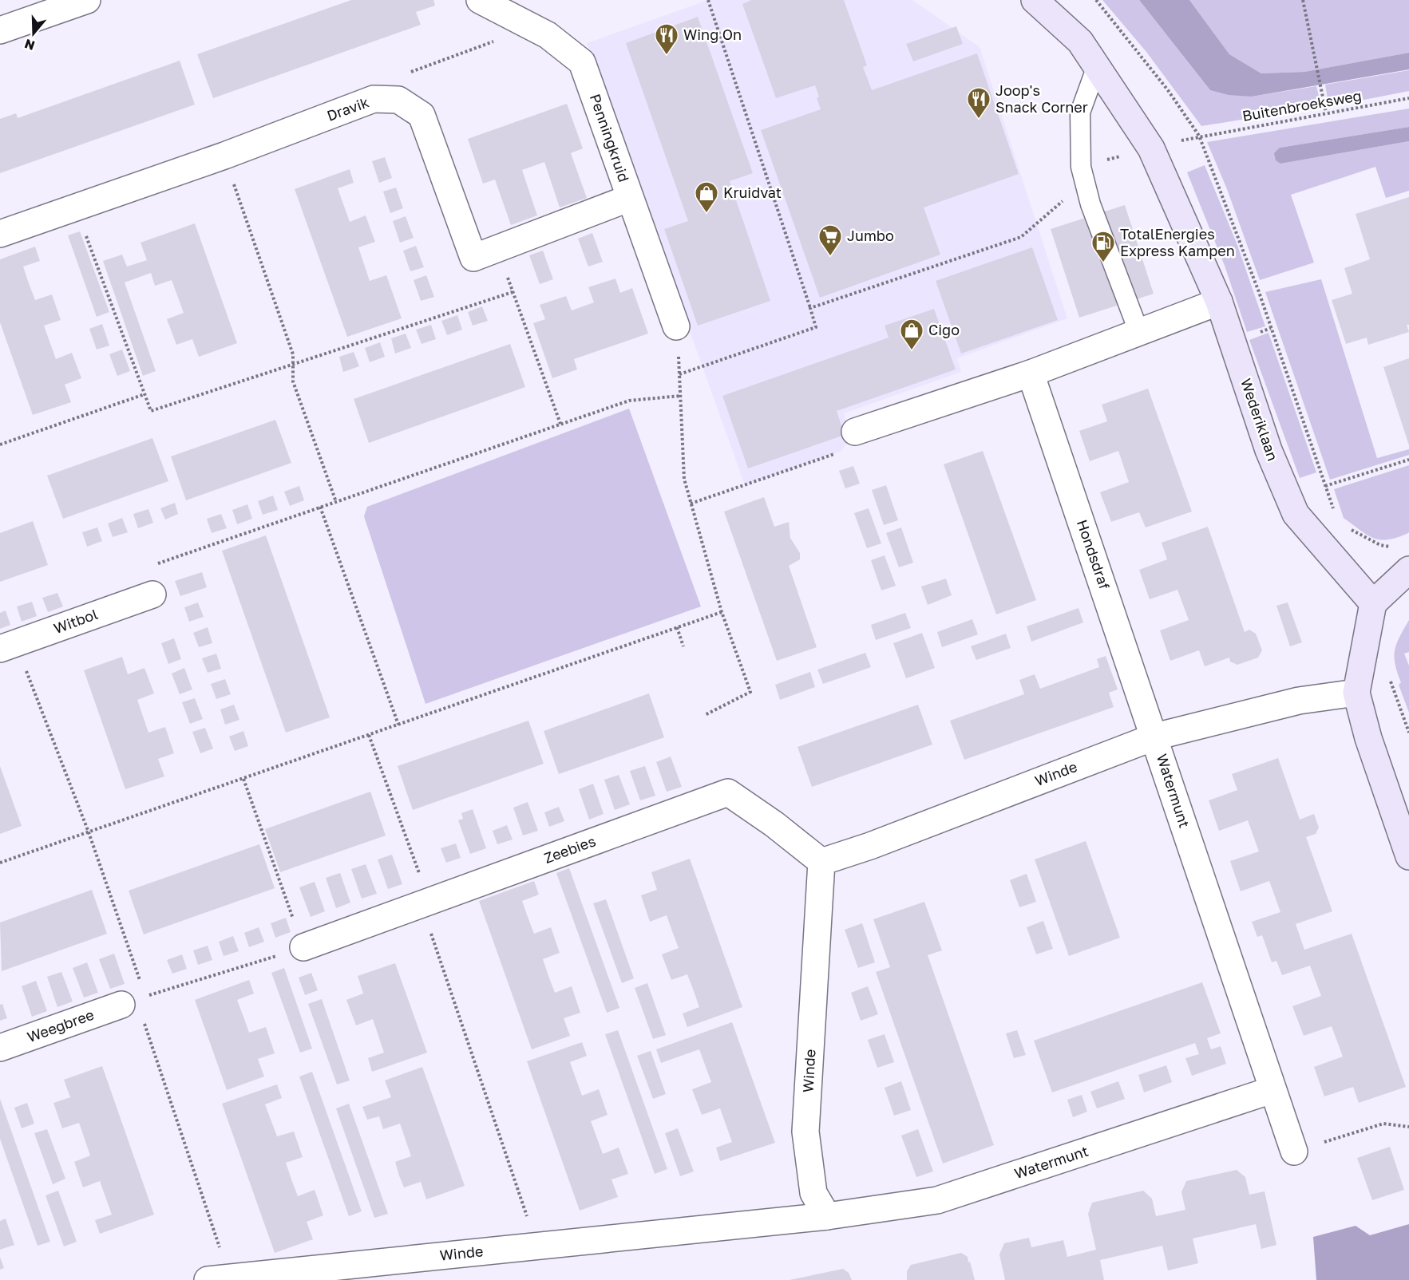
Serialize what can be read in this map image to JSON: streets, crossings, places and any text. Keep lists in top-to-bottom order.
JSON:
{
  "streets": {
    "street": [
      "Dravik",
      "Penningkruid",
      "Wederiklaan",
      "Hondsdraf",
      "Witbol",
      "Winde",
      "Watermunt",
      "Zeebies",
      "Weegbree"
    ],
    "path": ["Buitenbroeksweg"]
  },
  "crossings": [
    ["Dravik", "Penningkruid"],
    ["Hondsdraf", "Winde"],
    ["Hondsdraf", "Watermunt"],
    ["Winde", "Watermunt"],
    ["Winde", "Zeebies"]
  ],
  "places": {
    "restaurant": ["Wing On", "Joop's Snack Corner"],
    "shop": ["Kruidvat", "Cigo"],
    "supermarket": ["Jumbo"],
    "fuel station": ["TotalEnergies Express Kampen"]
  },
  "north": "bottom"
}
